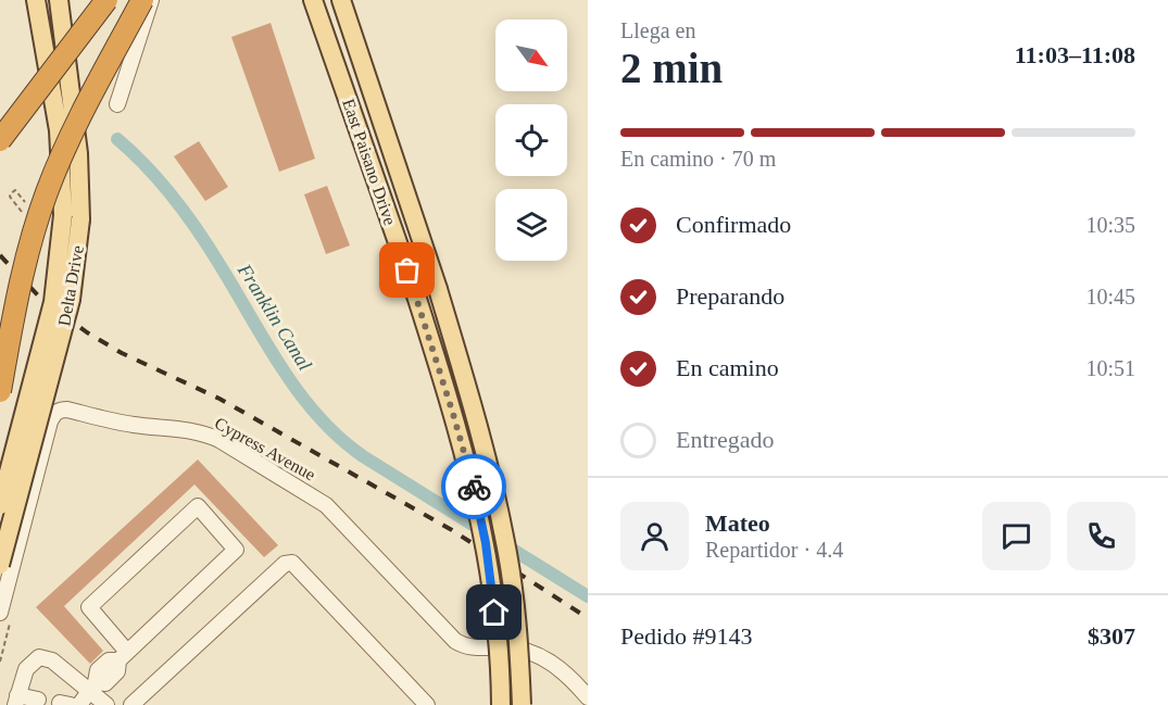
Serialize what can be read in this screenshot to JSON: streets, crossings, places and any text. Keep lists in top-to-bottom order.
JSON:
{
  "streets": {
    "main road": ["East Paisano Drive", "Delta Drive"],
    "street": ["Cypress Avenue"]
  },
  "water": ["Franklin Canal"],
  "north": "bottom right",
  "page": {
    "heading": ["2 min", "Llega en", "11:03–11:08"],
    "panel": [
      "Mateo",
      "Repartidor · 4.4",
      "Pedido #9143",
      "$307"
    ],
    "bar": "En camino · 70 m",
    "list": [
      ["Confirmado", "10:35"],
      ["Preparando", "10:45"],
      ["En camino", "10:51"],
      "Entregado"
    ]
  }
}
